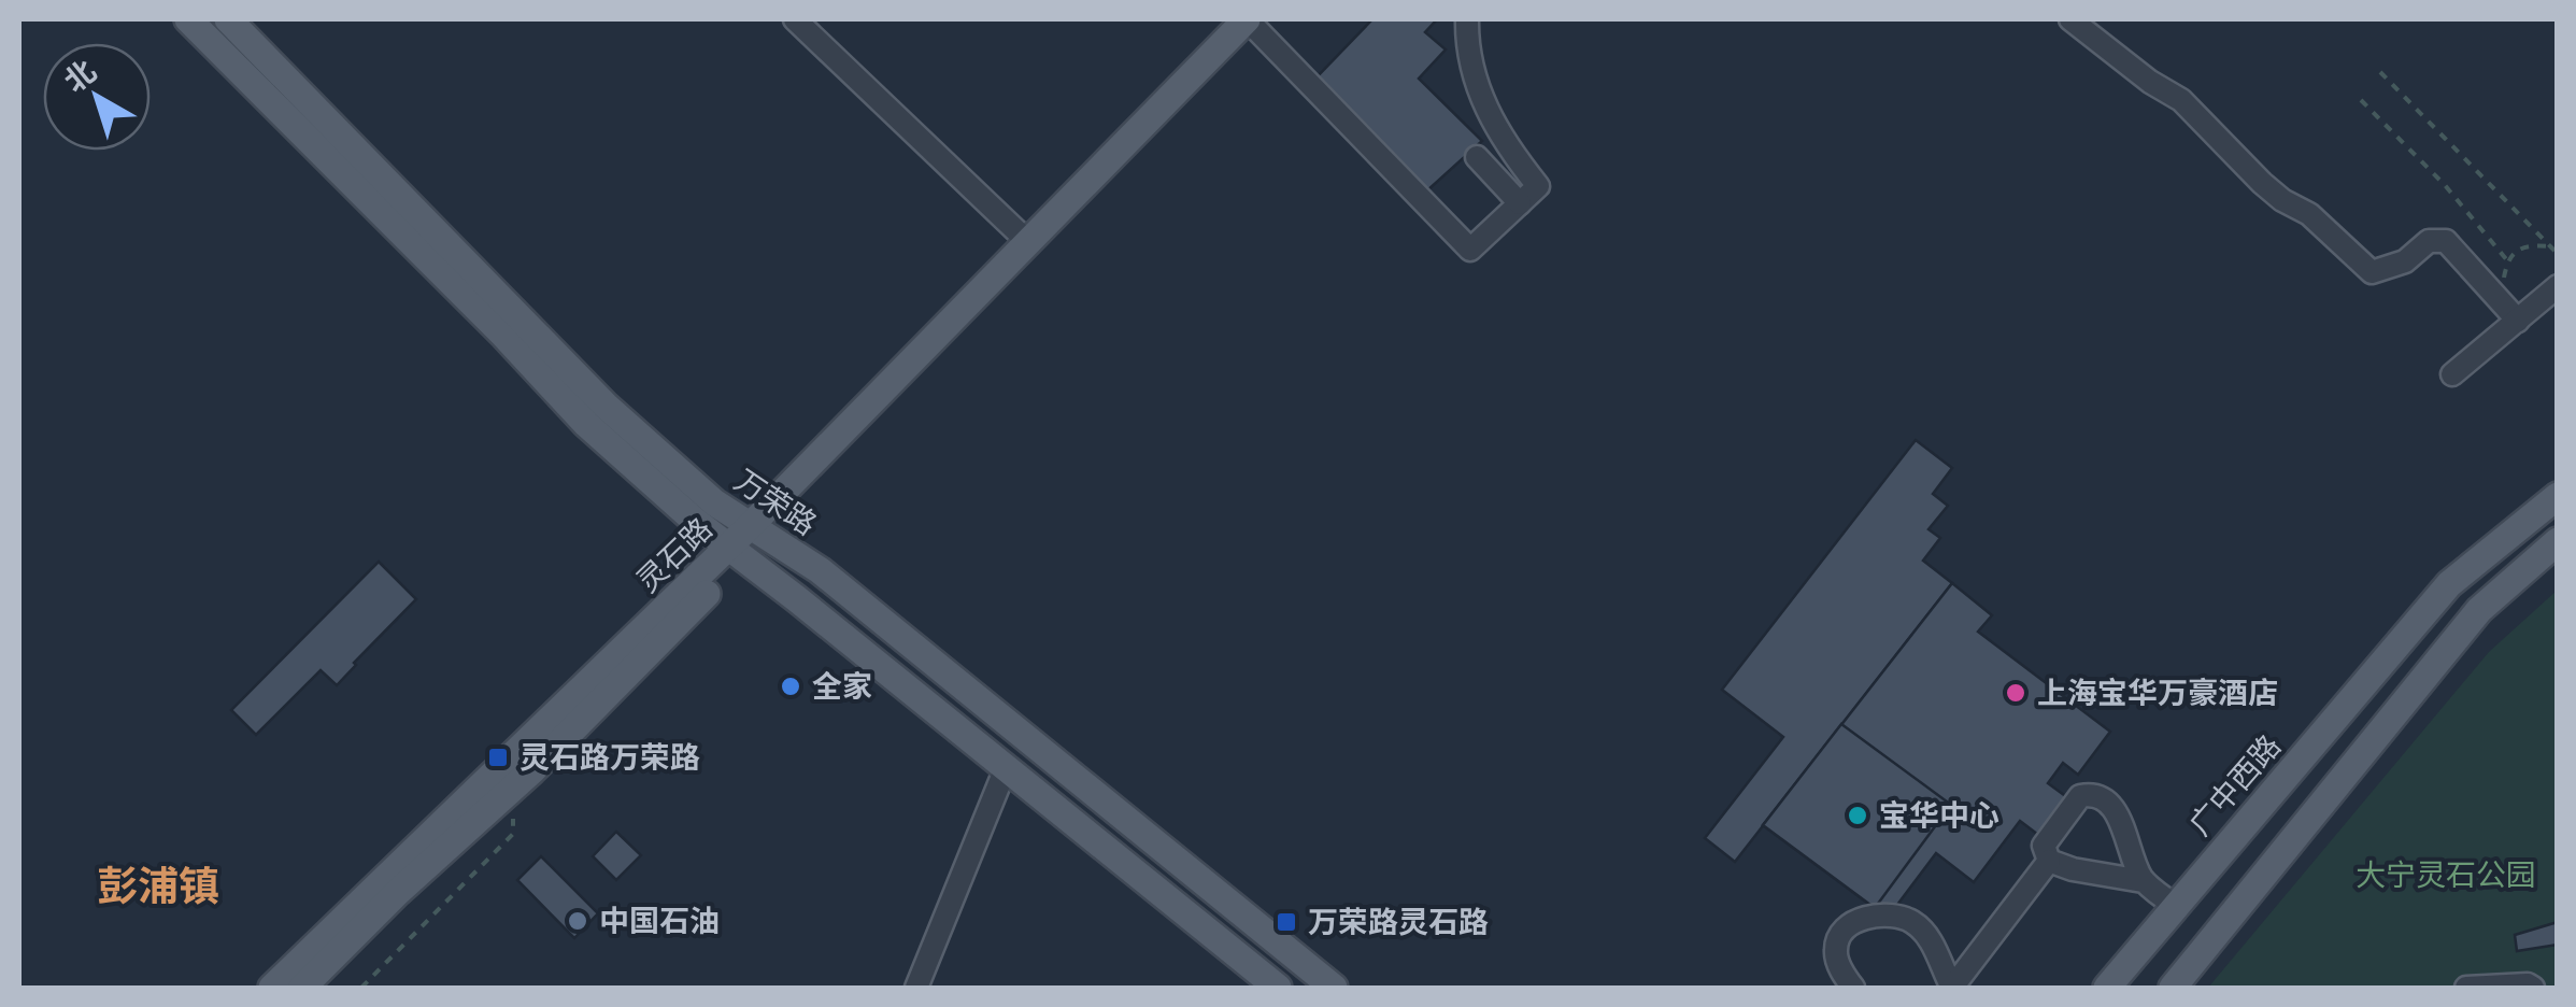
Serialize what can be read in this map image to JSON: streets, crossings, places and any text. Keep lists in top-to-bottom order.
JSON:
{
  "streets": {
    "main road": ["万荣路", "灵石路", "广中西路"]
  },
  "crossings": [
    ["万荣路", "灵石路"]
  ],
  "districts": ["彭浦镇"],
  "parks": ["大宁灵石公园"],
  "places": {
    "other": [
      "全家",
      "上海宝华万豪酒店",
      "宝华中心",
      "中国石油"
    ],
    "transit": ["灵石路万荣路", "万荣路灵石路"]
  },
  "north": "top left"
}
